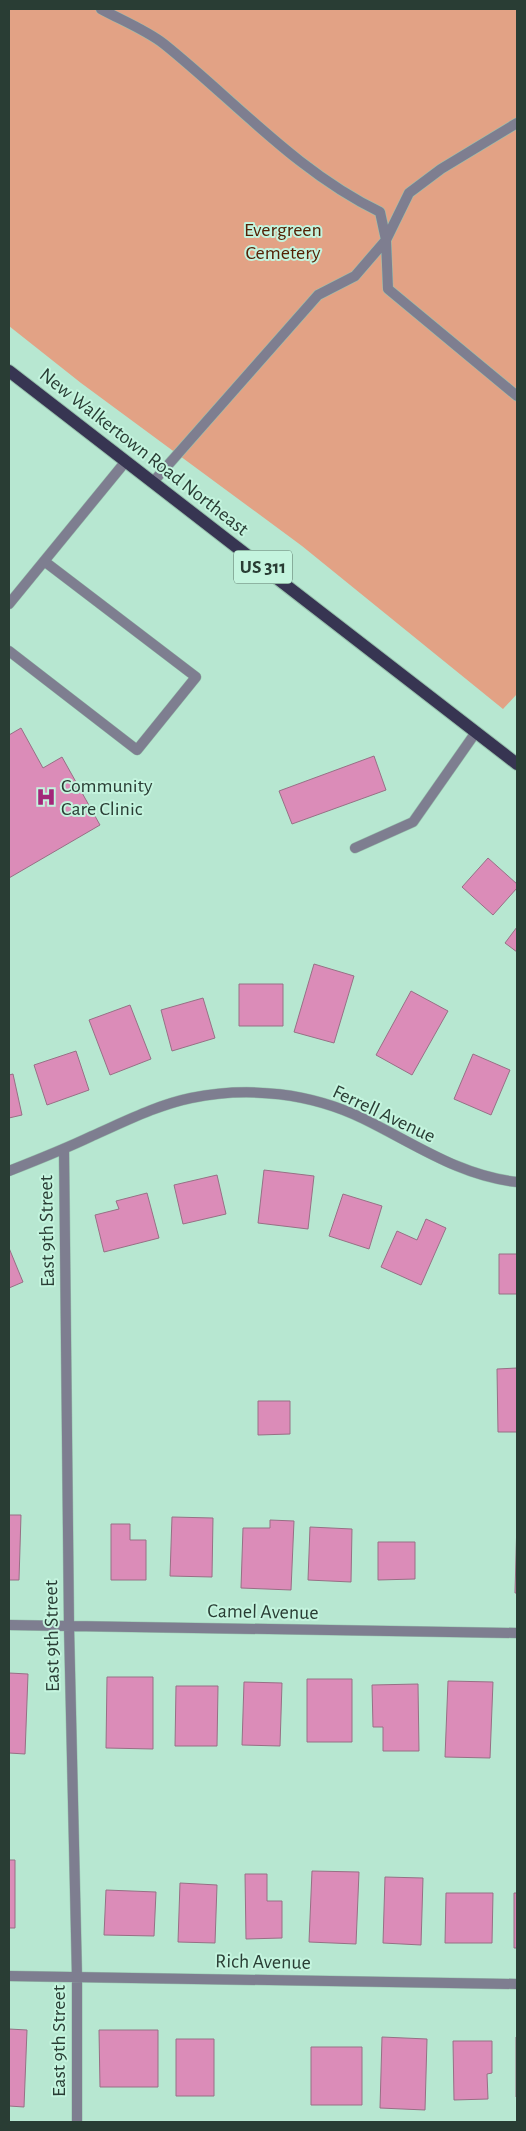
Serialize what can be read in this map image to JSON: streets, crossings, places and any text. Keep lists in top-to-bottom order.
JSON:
{
  "streets": {
    "main road": ["New Walkertown Road Northeast", "US 311"],
    "street": [
      "Ferrell Avenue",
      "East 9th Street",
      "Camel Avenue",
      "Rich Avenue"
    ]
  },
  "crossings": [
    ["Ferrell Avenue", "East 9th Street"],
    ["East 9th Street", "Camel Avenue"],
    ["East 9th Street", "Rich Avenue"]
  ],
  "parks": ["Evergreen Cemetery"],
  "places": {
    "hospital": ["Community Care Clinic"]
  }
}
